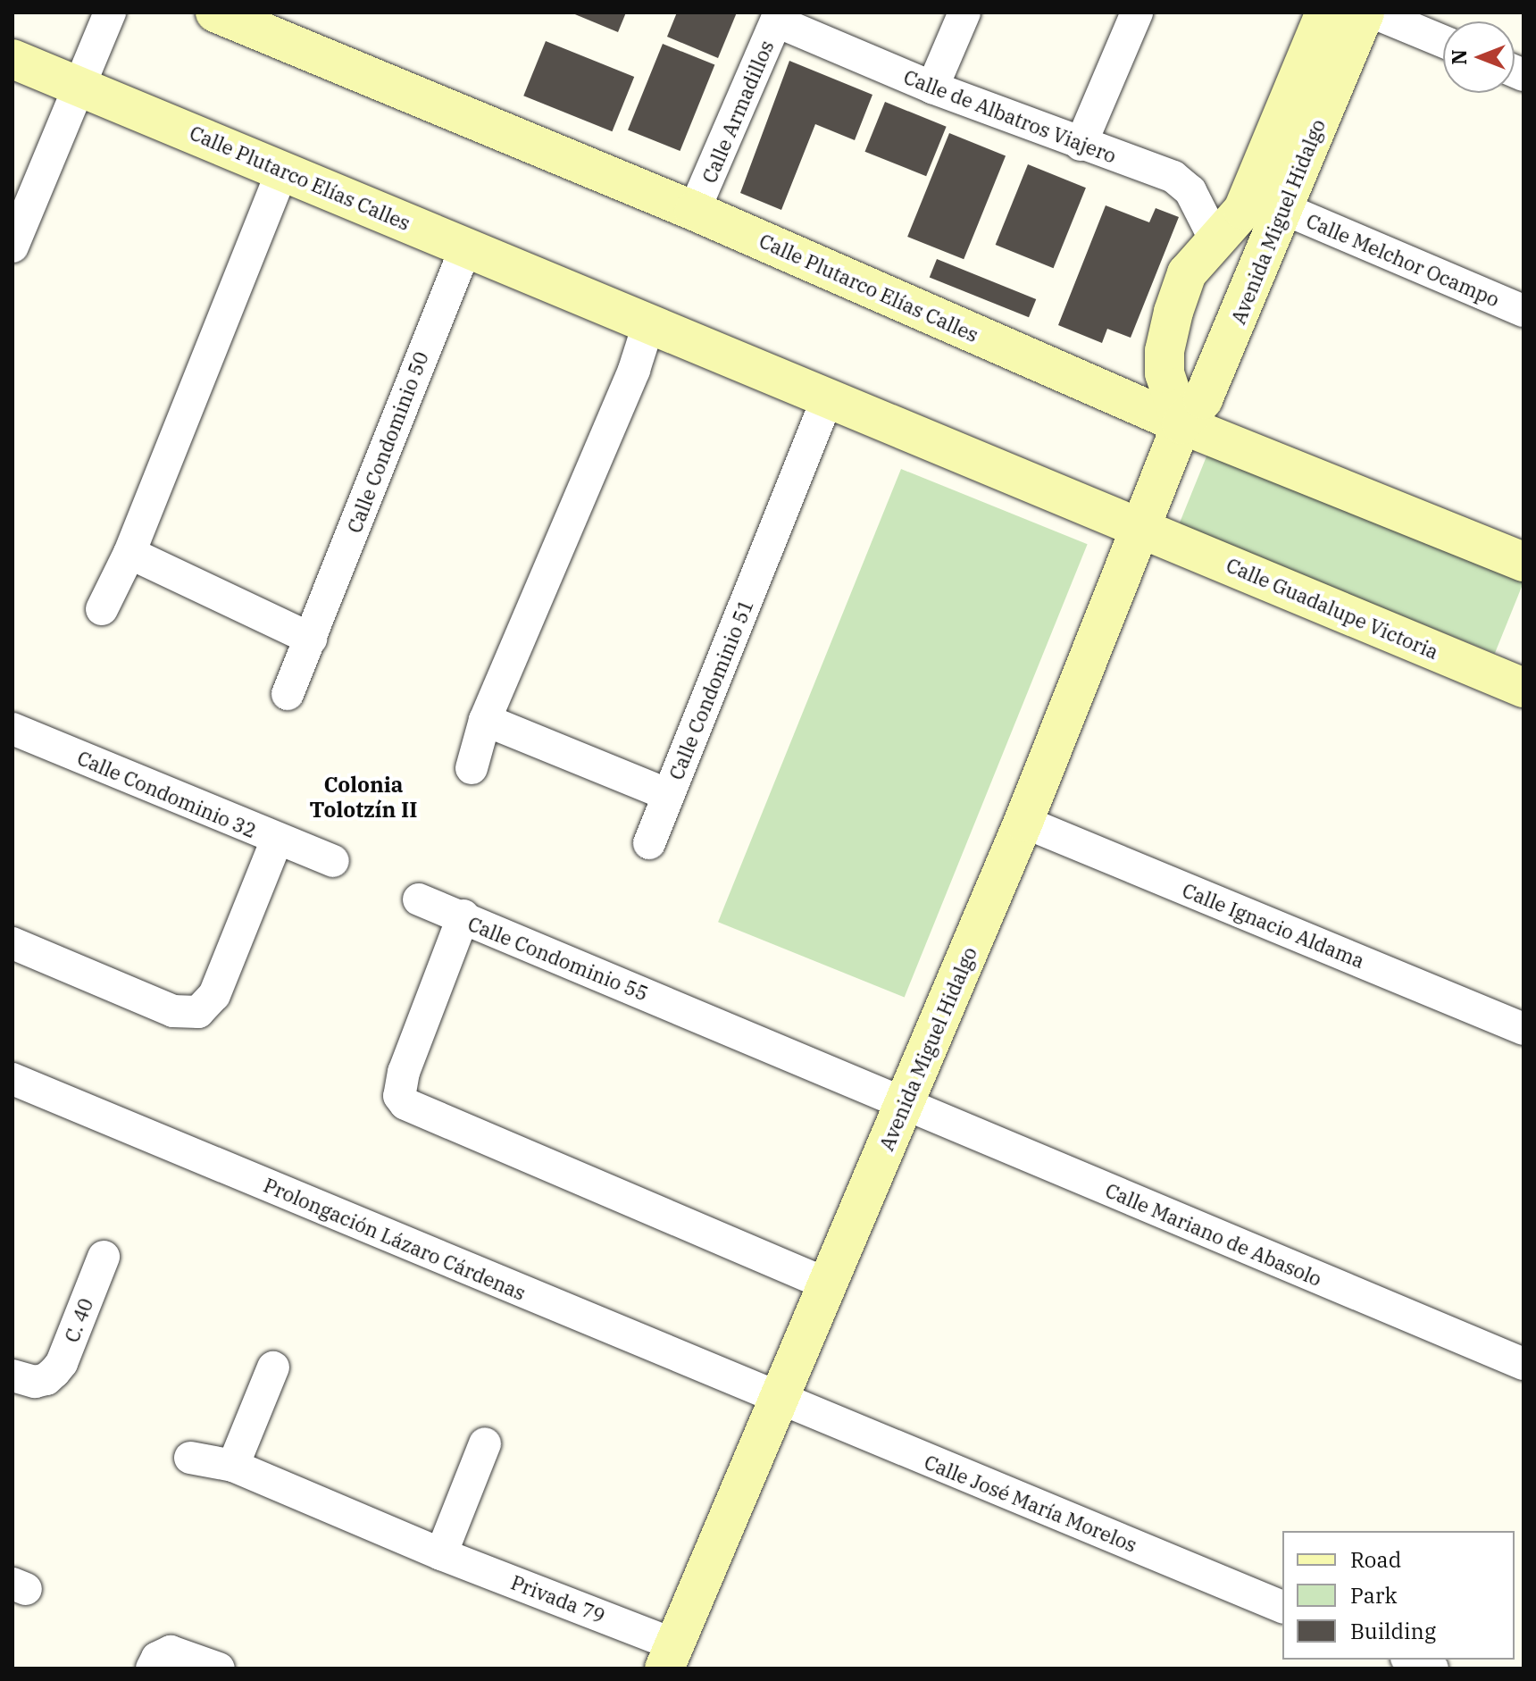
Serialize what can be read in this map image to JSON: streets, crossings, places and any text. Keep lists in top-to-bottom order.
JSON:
{
  "streets": {
    "main road": ["Calle Plutarco Elías Calles", "Avenida Miguel Hidalgo", "Calle Guadalupe Victoria"],
    "street": [
      "Calle Armadillos",
      "Calle de Albatros Viajero",
      "Calle Melchor Ocampo",
      "Calle Condominio 50",
      "Calle Condominio 51",
      "Calle Condominio 32",
      "Calle Ignacio Aldama",
      "Calle Condominio 55",
      "Calle Mariano de Abasolo",
      "Prolongación Lázaro Cárdenas",
      "C. 40",
      "Calle José María Morelos",
      "Privada 79"
    ]
  },
  "crossings": [
    ["Calle Armadillos", "Calle de Albatros Viajero"],
    ["Calle Armadillos", "Calle Plutarco Elías Calles"],
    ["Calle de Albatros Viajero", "Avenida Miguel Hidalgo"],
    ["Calle Plutarco Elías Calles", "Avenida Miguel Hidalgo"],
    ["Calle Plutarco Elías Calles", "Calle Condominio 50"],
    ["Calle Plutarco Elías Calles", "Calle Guadalupe Victoria"],
    ["Calle Plutarco Elías Calles", "Calle Condominio 51"],
    ["Avenida Miguel Hidalgo", "Calle Melchor Ocampo"],
    ["Avenida Miguel Hidalgo", "Calle Guadalupe Victoria"],
    ["Avenida Miguel Hidalgo", "Calle Ignacio Aldama"],
    ["Avenida Miguel Hidalgo", "Calle Condominio 55"],
    ["Avenida Miguel Hidalgo", "Calle Mariano de Abasolo"],
    ["Avenida Miguel Hidalgo", "Prolongación Lázaro Cárdenas"],
    ["Avenida Miguel Hidalgo", "Calle José María Morelos"],
    ["Avenida Miguel Hidalgo", "Privada 79"],
    ["Calle Condominio 55", "Calle Mariano de Abasolo"],
    ["Prolongación Lázaro Cárdenas", "Calle José María Morelos"]
  ],
  "districts": ["Colonia Tolotzín II"],
  "legend": ["Road", "Park", "Building"],
  "north": "left"
}
